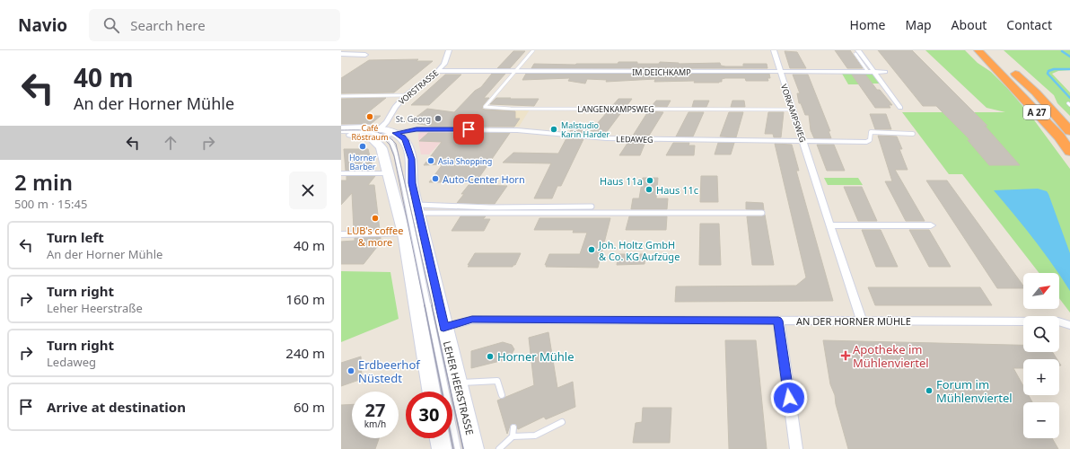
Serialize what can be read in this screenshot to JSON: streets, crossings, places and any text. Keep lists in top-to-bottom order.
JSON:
{
  "streets": {
    "highway": ["A 27"],
    "main road": ["LEHER HEERSTRASSE"],
    "street": [
      "IM DEICHKAMP",
      "VORSTRASSE",
      "VORKAMPSWEG",
      "LEDAWEG",
      "AN DER HORNER MÜHLE"
    ],
    "lane": ["LANGENKAMPSWEG"]
  },
  "crossings": [
    ["IM DEICHKAMP", "VORSTRASSE"],
    ["IM DEICHKAMP", "LANGENKAMPSWEG"],
    ["IM DEICHKAMP", "VORKAMPSWEG"],
    ["VORSTRASSE", "LEDAWEG"],
    ["VORSTRASSE", "LEHER HEERSTRASSE"],
    ["LANGENKAMPSWEG", "VORKAMPSWEG"],
    ["VORKAMPSWEG", "LEDAWEG"],
    ["VORKAMPSWEG", "AN DER HORNER MÜHLE"],
    ["LEDAWEG", "LEHER HEERSTRASSE"],
    ["AN DER HORNER MÜHLE", "LEHER HEERSTRASSE"]
  ],
  "places": {
    "other": [
      "Café Röstraum",
      "St. Georg",
      "Malstudio Karin Harder",
      "Horner Barber",
      "Asia Shopping",
      "Auto-Center Horn",
      "Haus 11a",
      "Haus 11c",
      "LUB's coffee & more",
      "Joh. Holtz GmbH & Co. KG Aufzüge",
      "Horner Mühle",
      "Erdbeerhof Nüstedt",
      "Forum im Mühlenviertel"
    ],
    "health": ["Apotheke im Mühlenviertel"]
  },
  "north": "top right",
  "page": {
    "header": "Navio",
    "search": "Search here",
    "nav": [
      "Home",
      "Map",
      "About",
      "Contact"
    ],
    "turn": ["40 m", "An der Horner Mühle"],
    "heading": ["2 min", "500 m · 15:45"],
    "list": [
      {
        "name": "Turn left",
        "note": "An der Horner Mühle",
        "value": "40 m"
      },
      {
        "name": "Turn right",
        "note": "Leher Heerstraße",
        "value": "160 m"
      },
      {
        "name": "Turn right",
        "note": "Ledaweg",
        "value": "240 m"
      },
      {
        "name": "Arrive at destination",
        "value": "60 m"
      }
    ],
    "map_buttons": ["+", "−"],
    "speed": "27 km/h",
    "limit": "30"
  }
}
